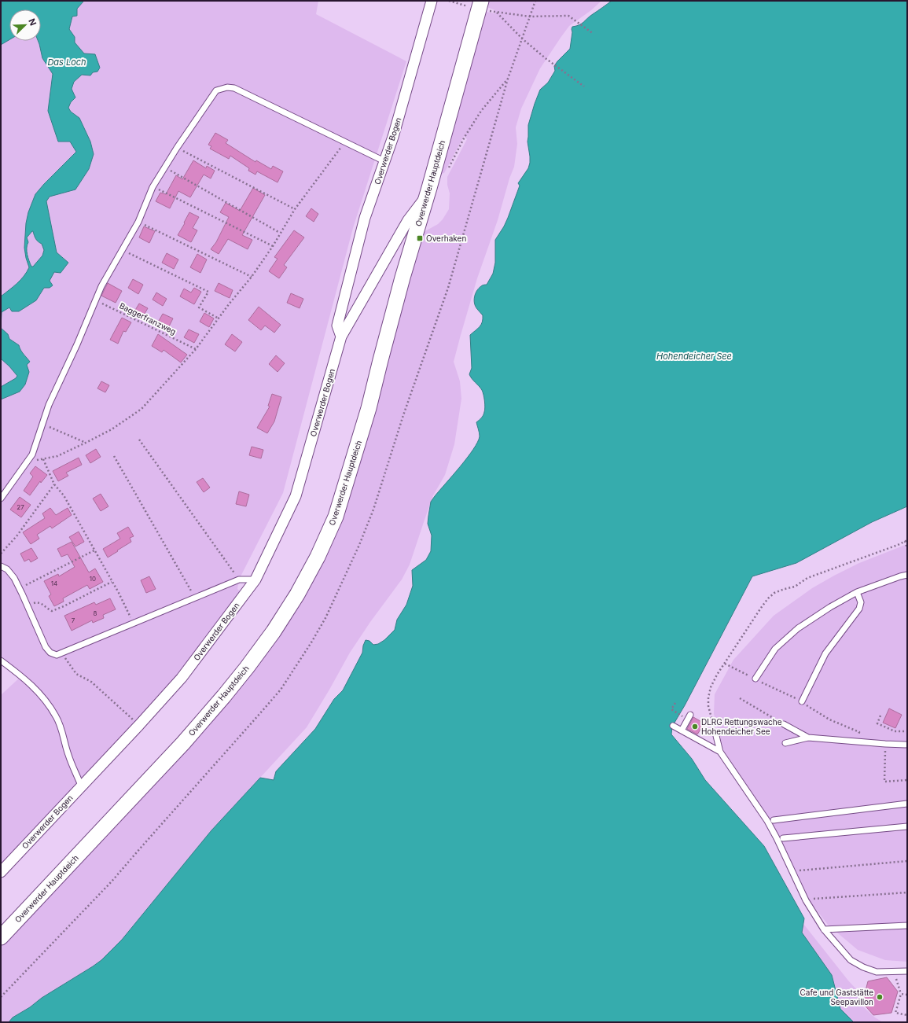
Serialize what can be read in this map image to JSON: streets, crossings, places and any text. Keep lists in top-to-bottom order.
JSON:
{
  "streets": {
    "street": ["Overwerder Bogen", "Overwerder Hauptdeich"],
    "path": ["Baggerfranzweg"]
  },
  "crossings": [
    ["Overwerder Bogen", "Overwerder Hauptdeich"]
  ],
  "water": ["Das Loch", "Hohendeicher See"],
  "places": {
    "transit": ["Overhaken"],
    "other": ["DLRG Rettungswache Hohendeicher See", "Cafe und Gaststätte Seepavillon"]
  },
  "house_numbers": [
    "27",
    "10",
    "14",
    "8",
    "7"
  ],
  "north": "top right"
}
